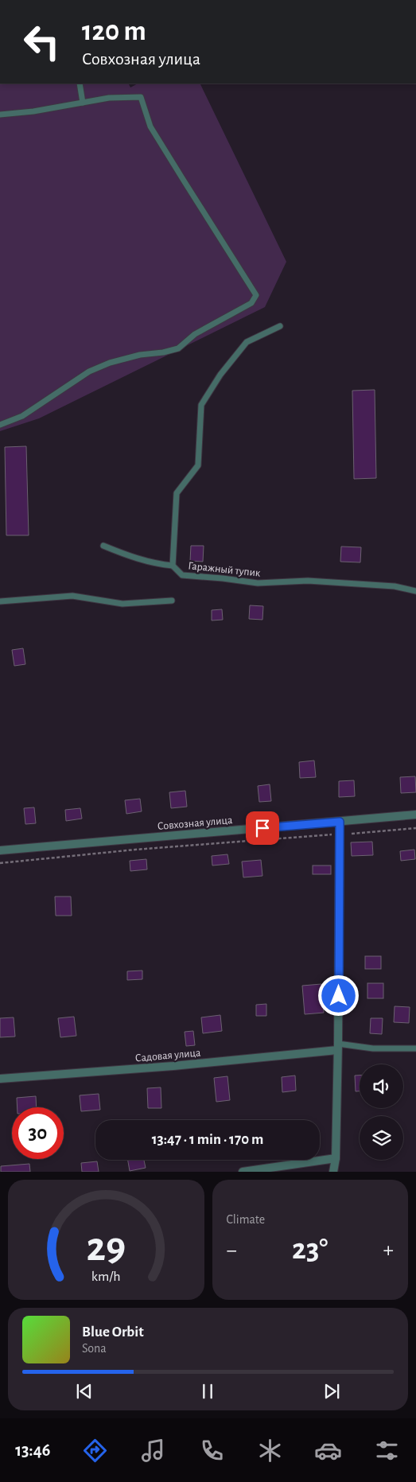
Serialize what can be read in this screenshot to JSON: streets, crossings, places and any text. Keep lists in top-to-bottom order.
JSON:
{
  "streets": {
    "street": ["Совхозная улица", "Садовая улица"],
    "lane": ["Гаражный тупик"]
  },
  "page": {
    "turn": ["120 m", "Совхозная улица"],
    "limit": "30",
    "trip": "13:47 · 1 min · 170 m",
    "tile": "Climate",
    "heat": ["−", "23°", "+"],
    "song": ["Blue Orbit", "Sona"],
    "tabs": "13:46",
    "gauge": ["29", "km/h"]
  }
}
